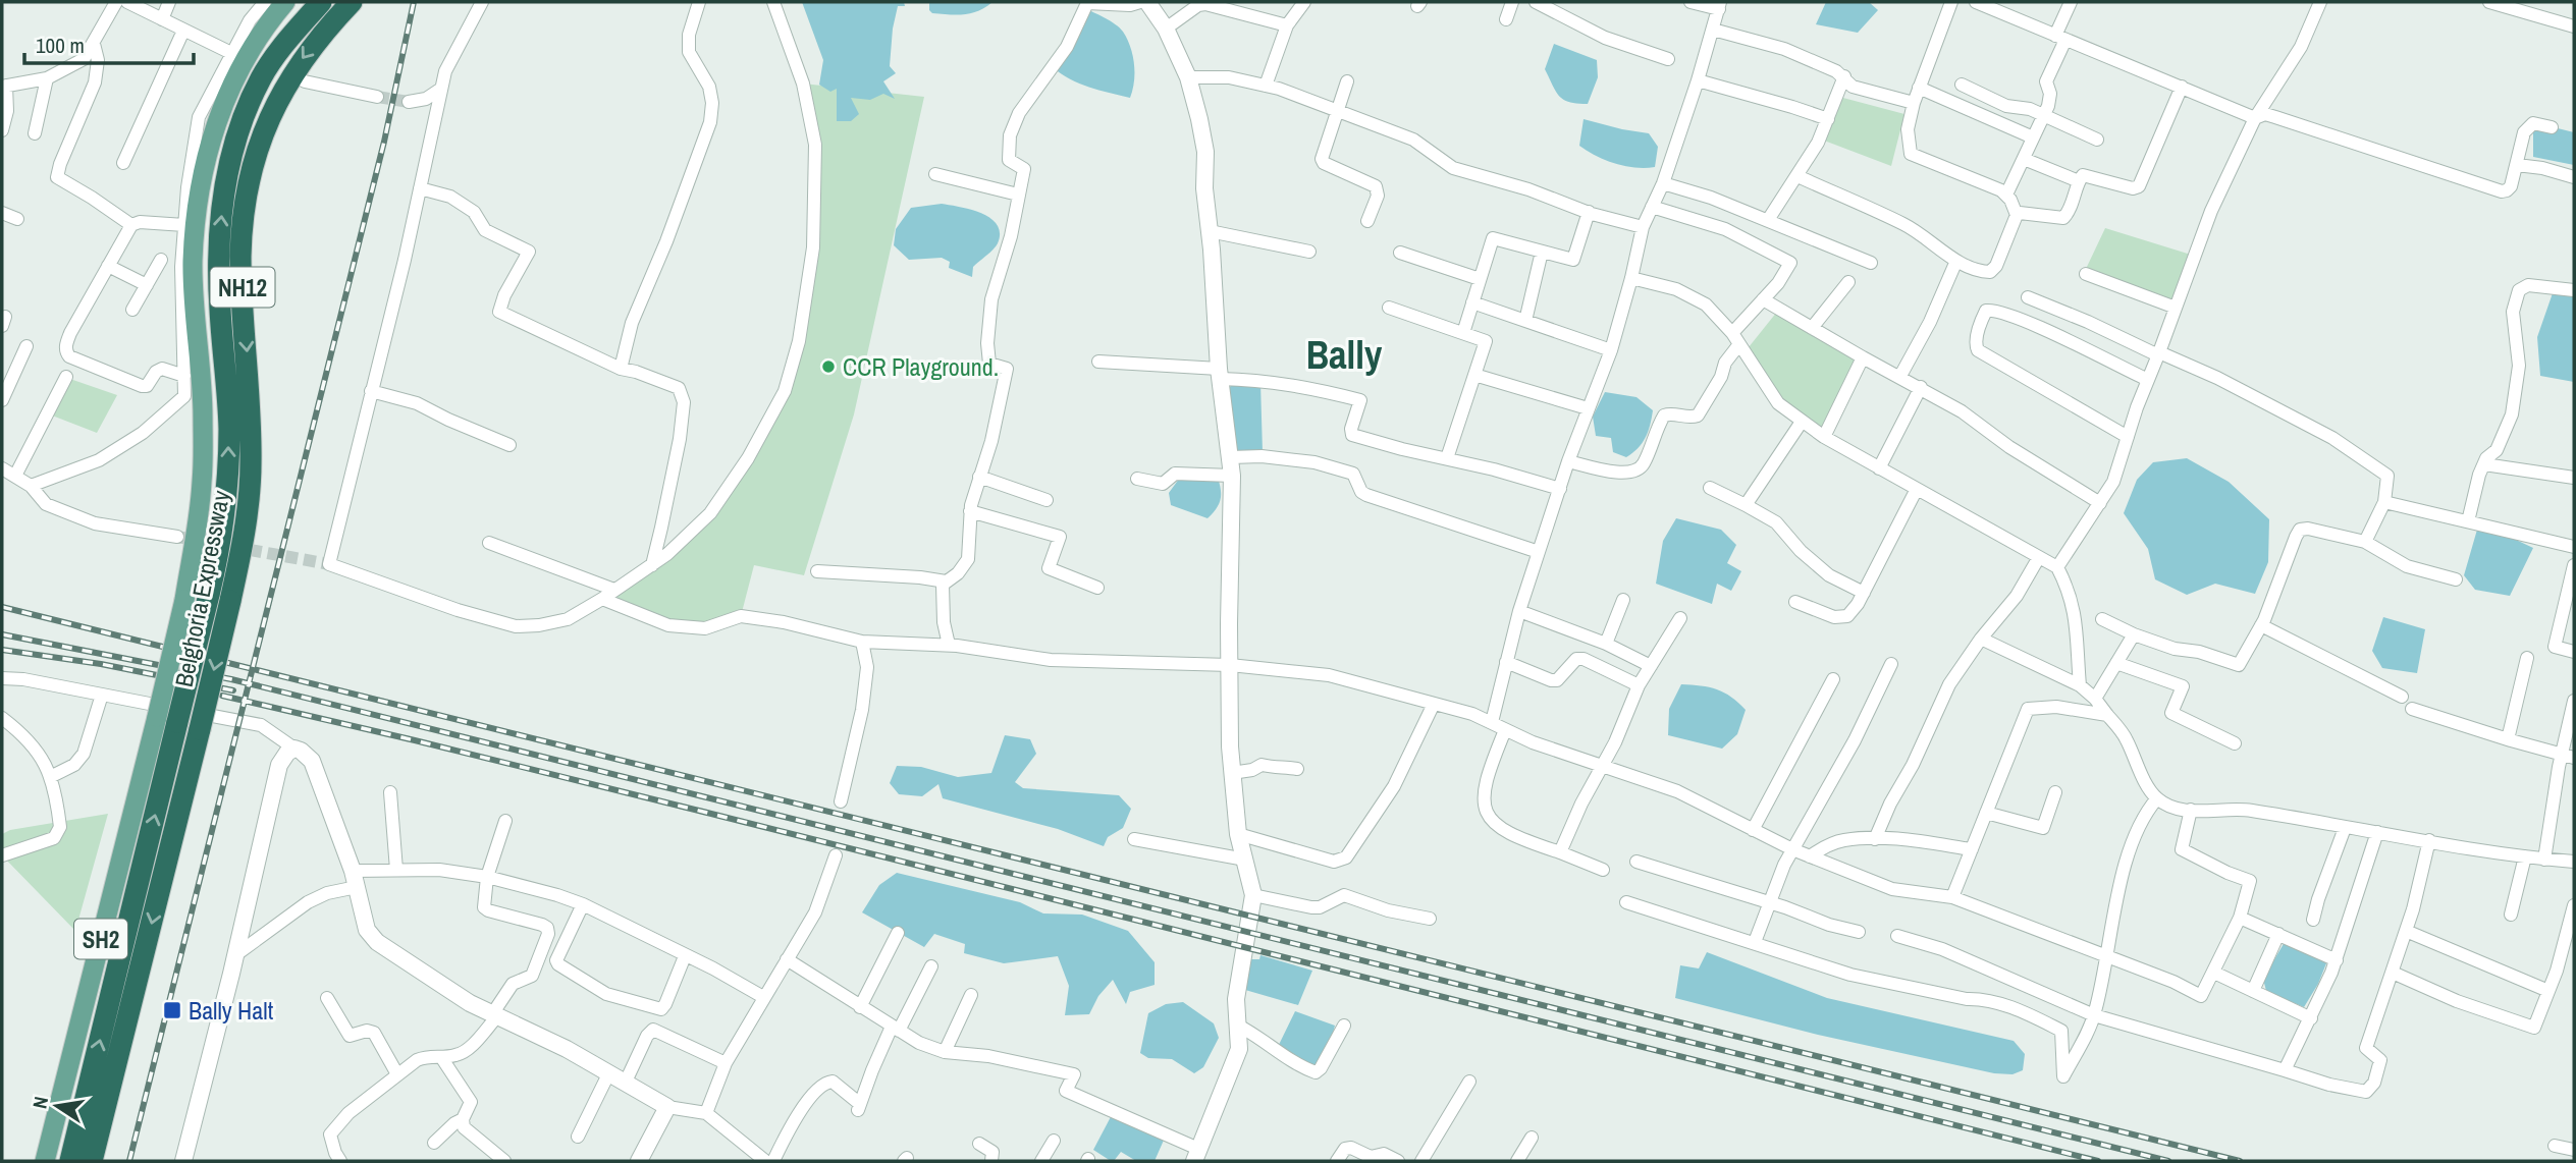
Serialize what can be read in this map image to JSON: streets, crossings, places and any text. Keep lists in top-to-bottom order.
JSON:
{
  "streets": {
    "highway": ["NH12", "Belghoria Expressway"],
    "main road": ["SH2"]
  },
  "crossings": [
    ["Belghoria Expressway", "SH2"]
  ],
  "districts": ["Bally"],
  "places": {
    "other": ["CCR Playground."],
    "transit": ["Bally Halt"]
  },
  "scale_bar": "100 m",
  "north": "left"
}
